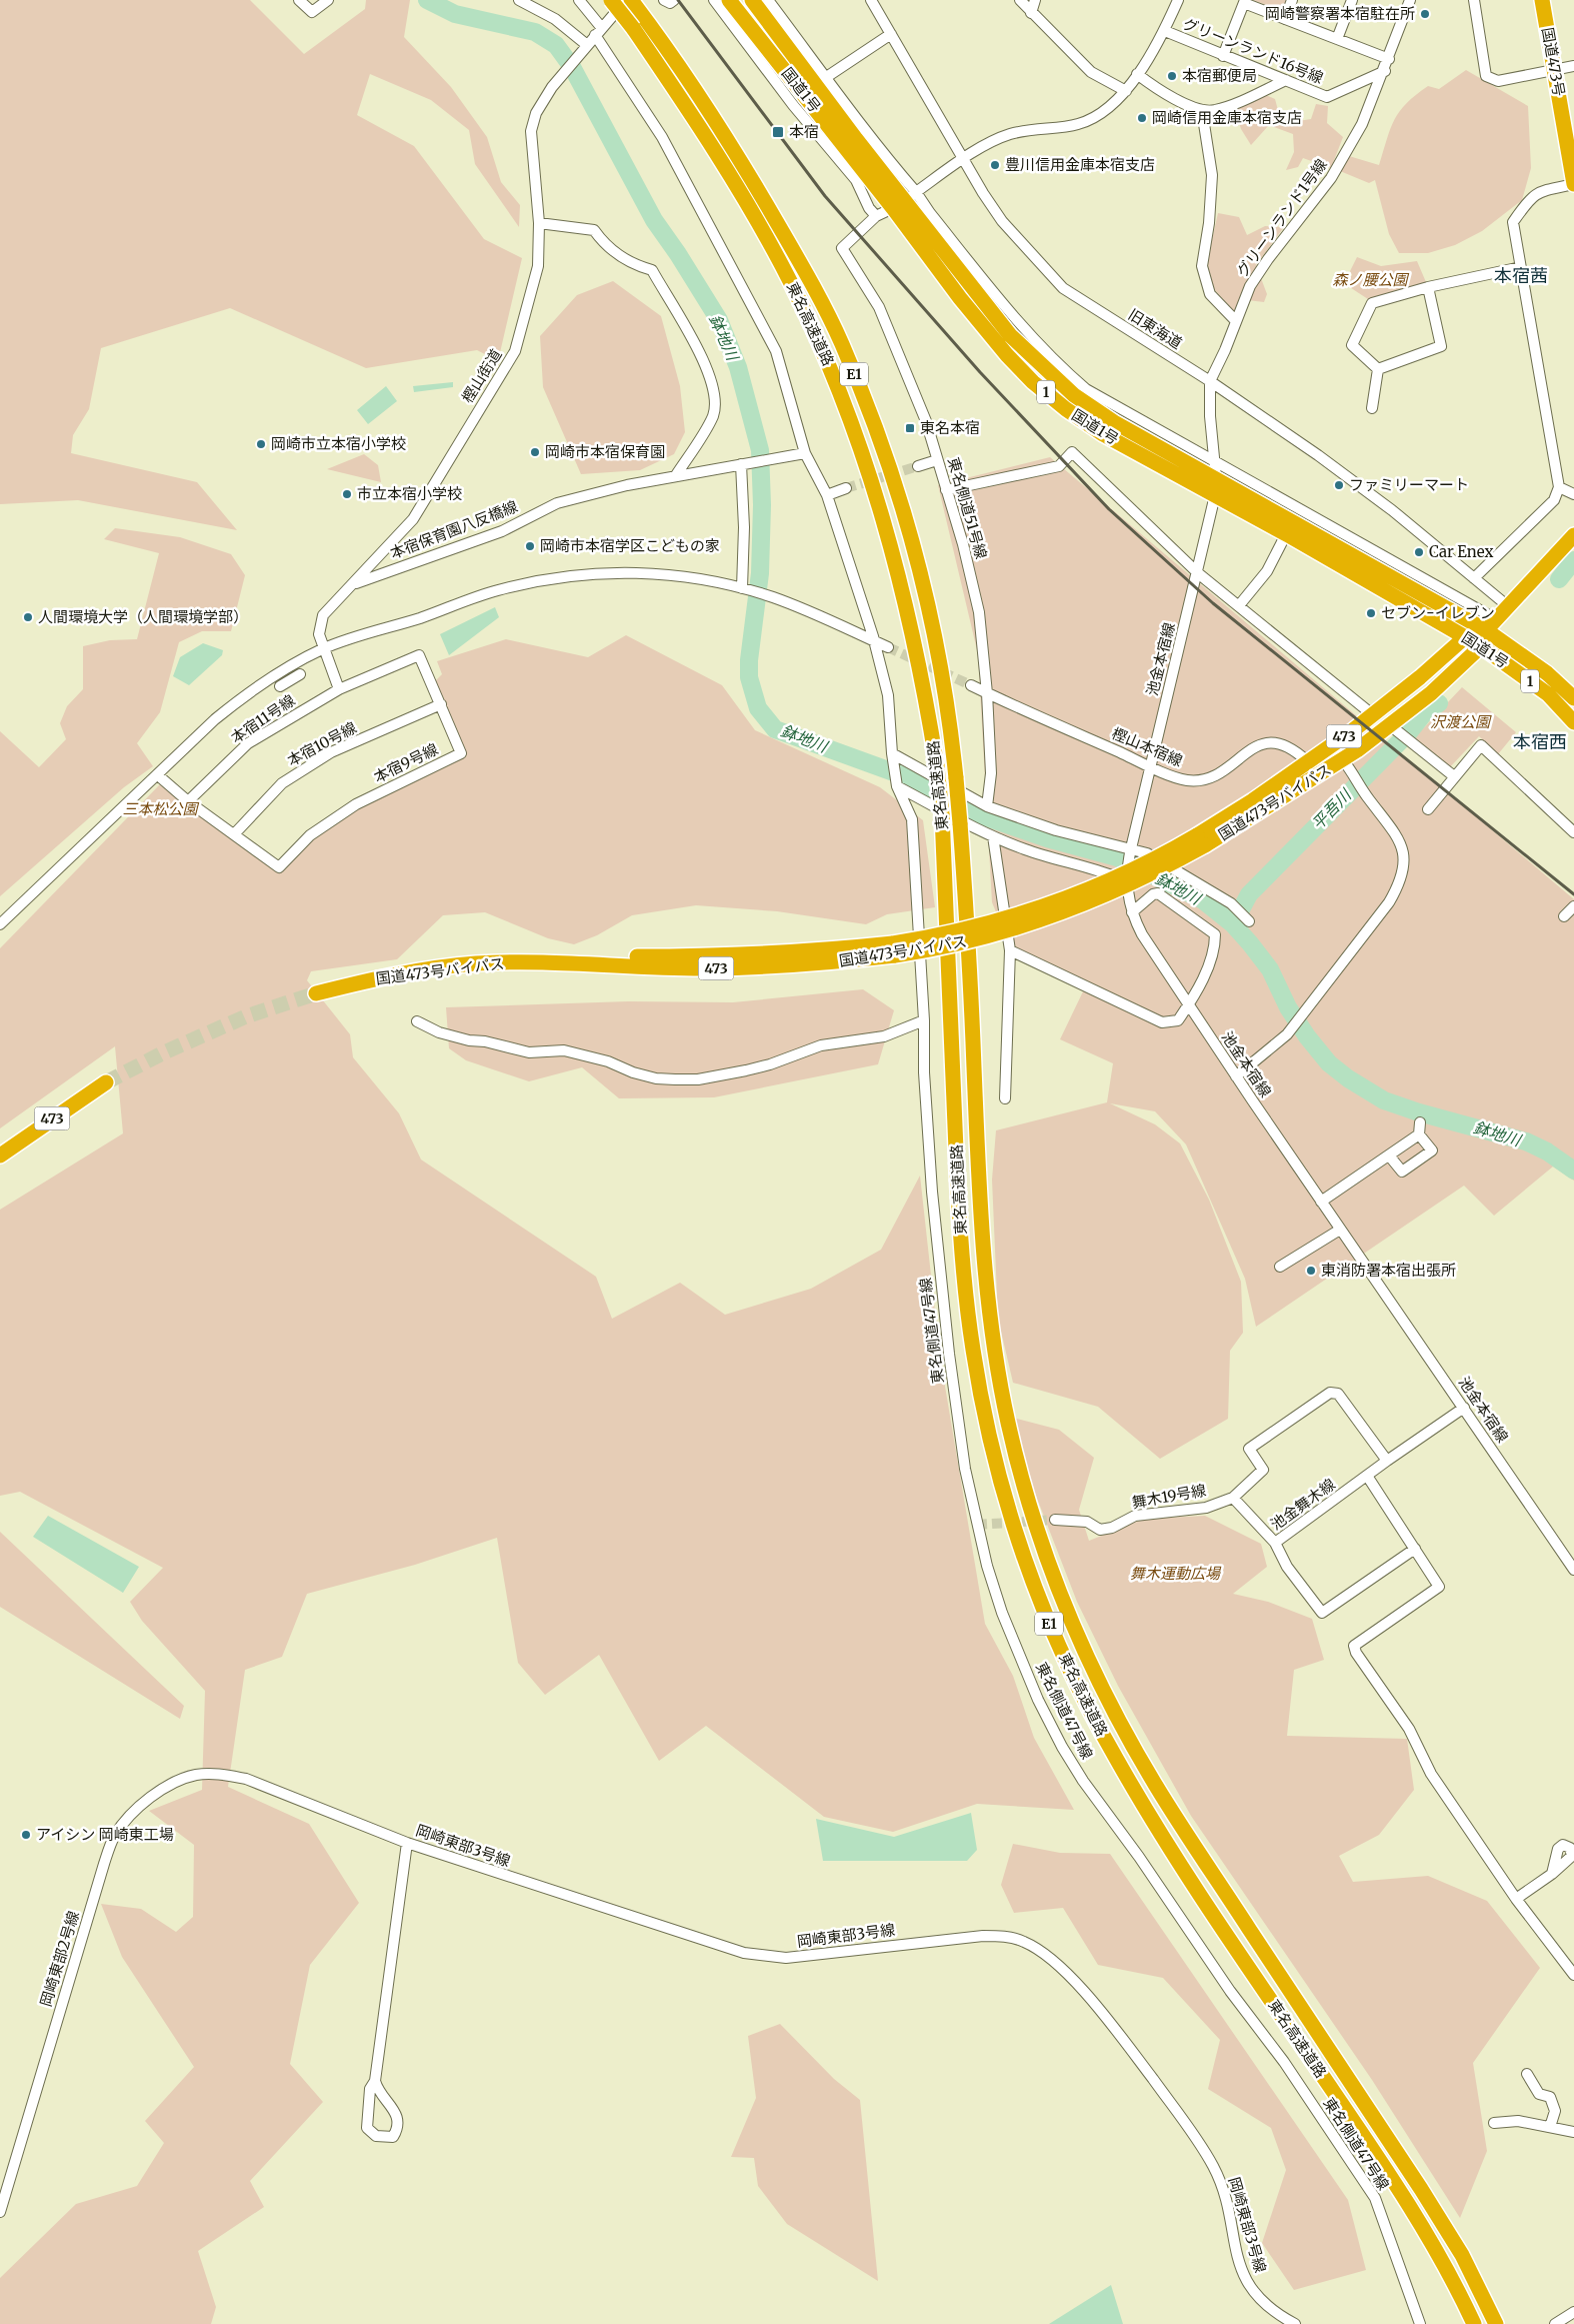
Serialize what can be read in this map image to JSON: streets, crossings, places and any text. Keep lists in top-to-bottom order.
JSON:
{
  "streets": {
    "highway": [
      "国道473号",
      "国道1号",
      "東名高速道路",
      "E1",
      "1",
      "473",
      "国道473号バイパス"
    ],
    "street": [
      "グリーンランド16号線",
      "グリーンランド1号線",
      "旧東海道",
      "樫山街道",
      "東名側道51号線",
      "本宿保育園八反橋線",
      "池金本宿線",
      "本宿11号線",
      "本宿10号線",
      "樫山本宿線",
      "本宿9号線",
      "東名側道47号線",
      "舞木19号線",
      "池金舞木線",
      "岡崎東部3号線",
      "岡崎東部2号線"
    ]
  },
  "crossings": [
    ["グリーンランド16号線", "グリーンランド1号線"],
    ["国道1号", "グリーンランド1号線"],
    ["国道1号", "池金本宿線"],
    ["国道1号", "473"],
    ["国道1号", "国道473号バイパス"],
    ["グリーンランド1号線", "旧東海道"],
    ["グリーンランド1号線", "池金本宿線"],
    ["旧東海道", "473"],
    ["樫山街道", "本宿保育園八反橋線"],
    ["樫山街道", "本宿11号線"],
    ["樫山街道", "本宿9号線"],
    ["樫山街道", "東名側道47号線"],
    ["東名側道51号線", "樫山本宿線"],
    ["本宿保育園八反橋線", "東名側道47号線"],
    ["池金本宿線", "樫山本宿線"],
    ["本宿11号線", "本宿9号線"],
    ["473", "国道473号バイパス"],
    ["本宿10号線", "本宿9号線"],
    ["樫山本宿線", "国道473号バイパス"],
    ["岡崎東部3号線", "岡崎東部2号線"]
  ],
  "districts": ["本宿茜", "本宿西"],
  "water": ["鉢地川", "平吾川"],
  "parks": [
    "森ノ腰公園",
    "沢渡公園",
    "三本松公園",
    "舞木運動広場"
  ],
  "places": {
    "other": [
      "岡崎警察署本宿駐在所",
      "本宿郵便局",
      "岡崎信用金庫本宿支店",
      "豊川信用金庫本宿支店",
      "岡崎市立本宿小学校",
      "岡崎市本宿保育園",
      "ファミリーマート",
      "市立本宿小学校",
      "岡崎市本宿学区こどもの家",
      "Car Enex",
      "セブン-イレブン",
      "人間環境大学（人間環境学部）",
      "東消防署本宿出張所",
      "アイシン 岡崎東工場"
    ],
    "transit": ["本宿", "東名本宿"]
  }
}
